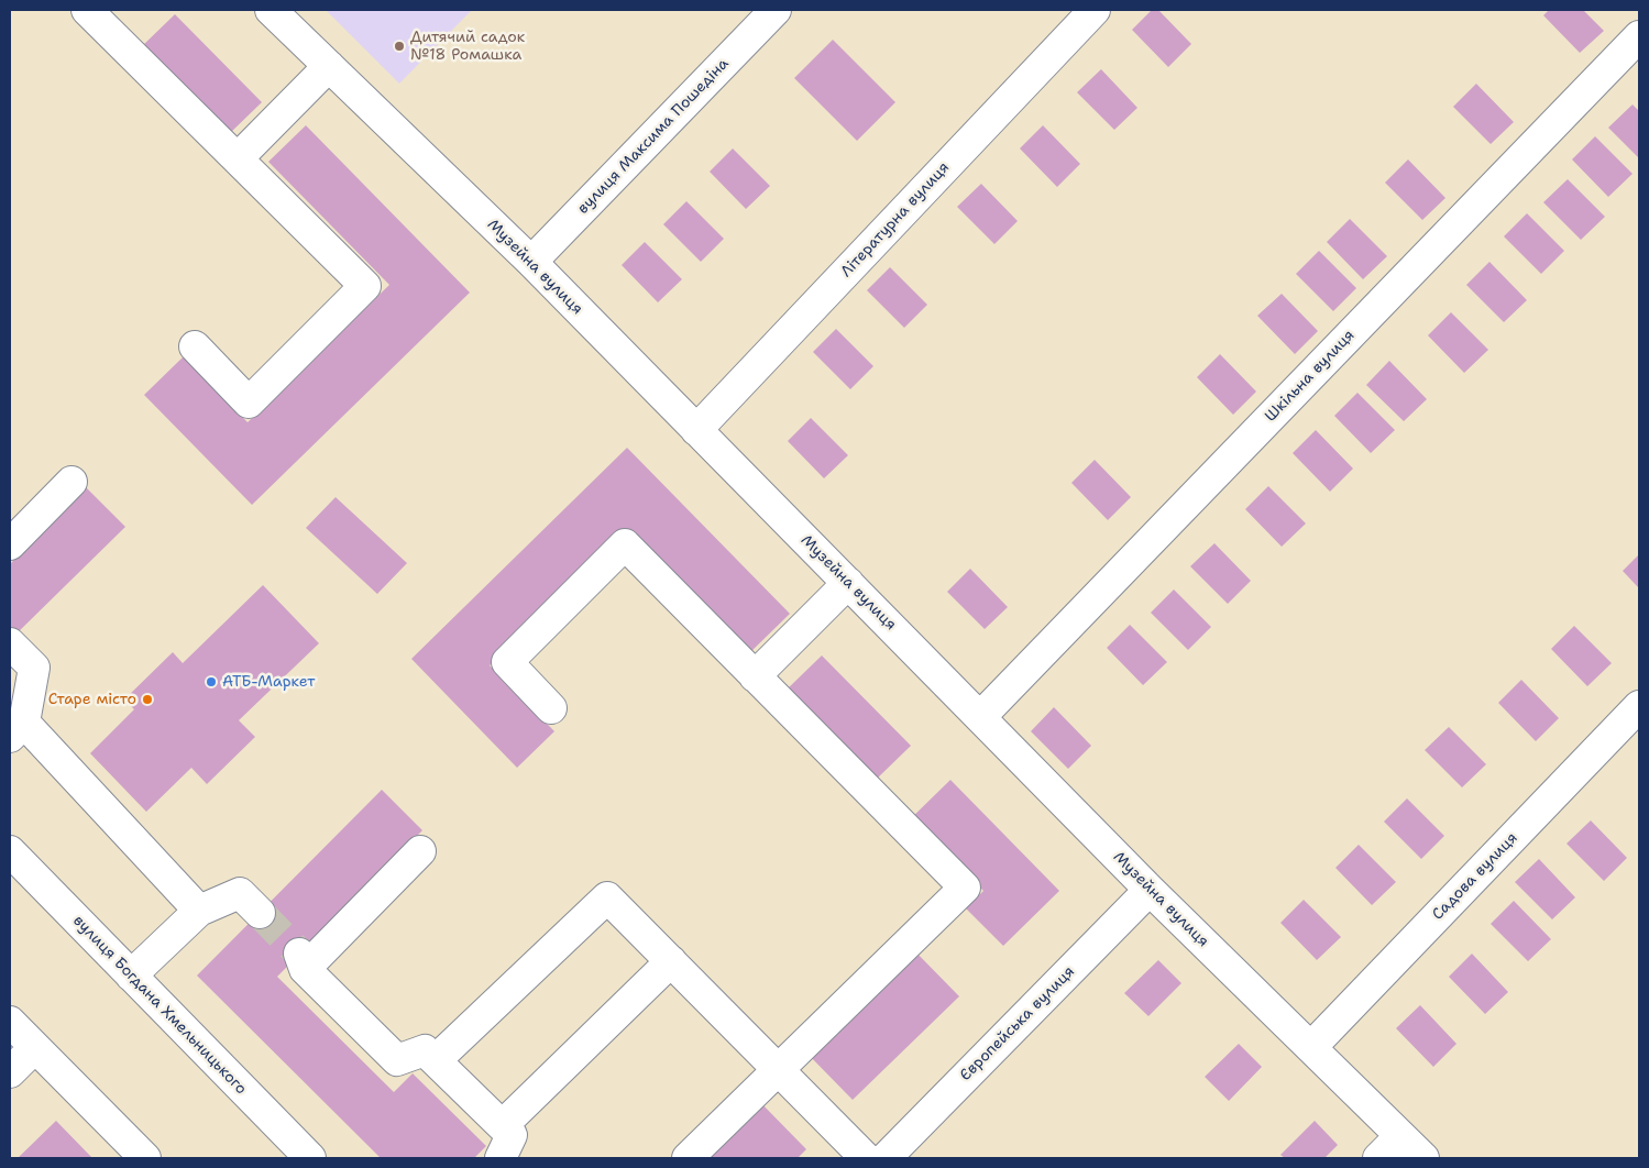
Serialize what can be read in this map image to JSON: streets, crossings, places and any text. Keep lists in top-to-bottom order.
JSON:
{
  "streets": {
    "street": [
      "вулиця Максима Пошедіна",
      "Літературна вулиця",
      "Музейна вулиця",
      "Шкільна вулиця",
      "Садова вулиця",
      "вулиця Богдана Хмельницького",
      "Європейська вулиця"
    ]
  },
  "crossings": [
    ["вулиця Максима Пошедіна", "Музейна вулиця"],
    ["Літературна вулиця", "Музейна вулиця"],
    ["Музейна вулиця", "Шкільна вулиця"],
    ["Музейна вулиця", "Садова вулиця"],
    ["Музейна вулиця", "Європейська вулиця"]
  ],
  "places": ["Дитячий садок №18 Ромашка", "АТБ-Маркет", "Старе місто"]
}
